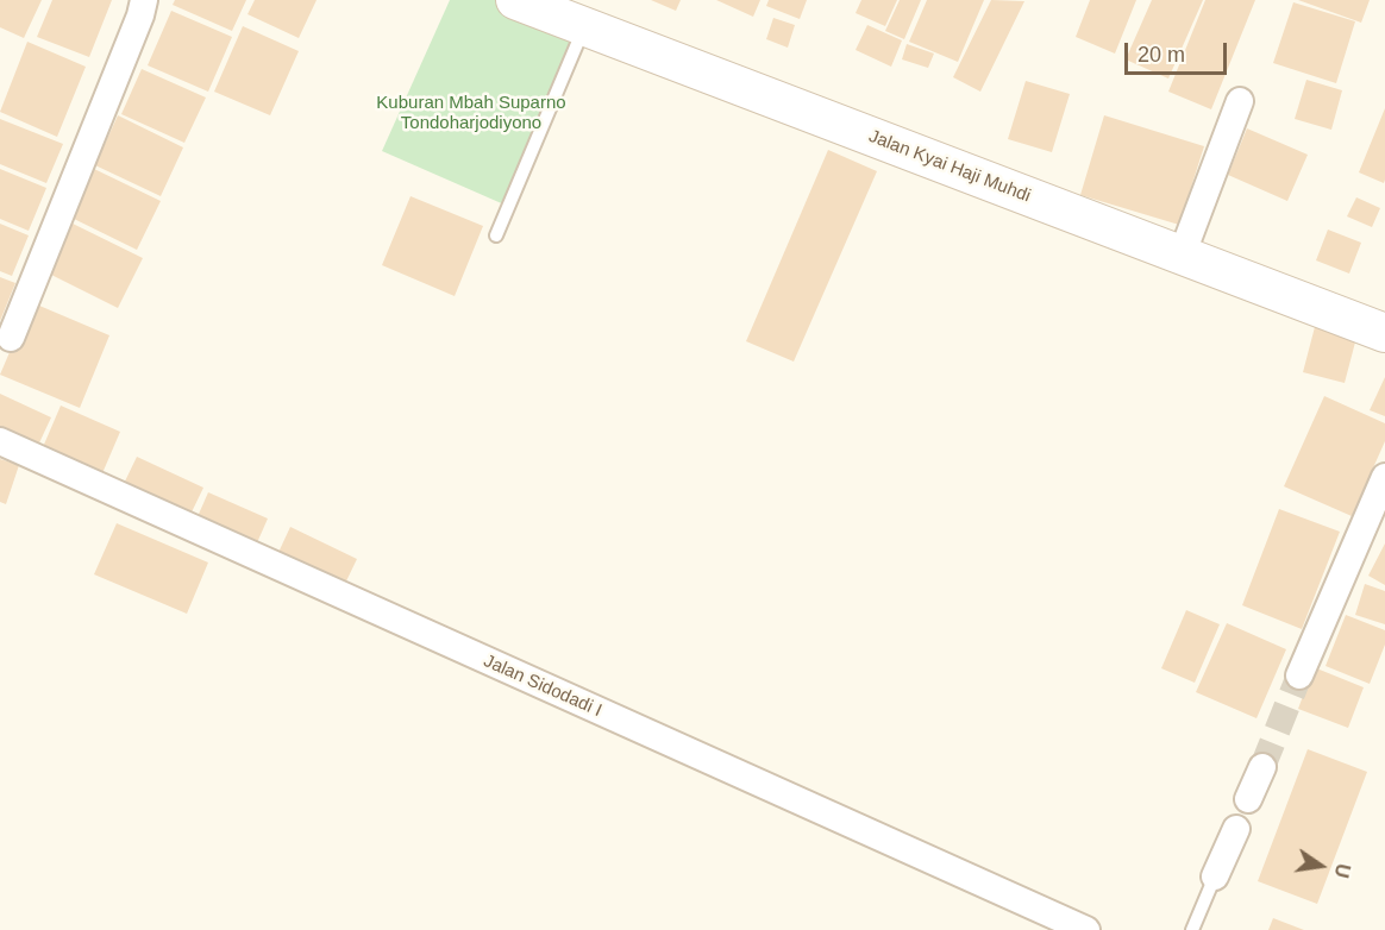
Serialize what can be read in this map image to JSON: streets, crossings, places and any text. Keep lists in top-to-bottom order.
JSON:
{
  "streets": {
    "street": ["Jalan Kyai Haji Muhdi", "Jalan Sidodadi I"]
  },
  "parks": ["Kuburan Mbah Suparno Tondoharjodiyono"],
  "scale_bar": "20 m",
  "north": "right"
}
